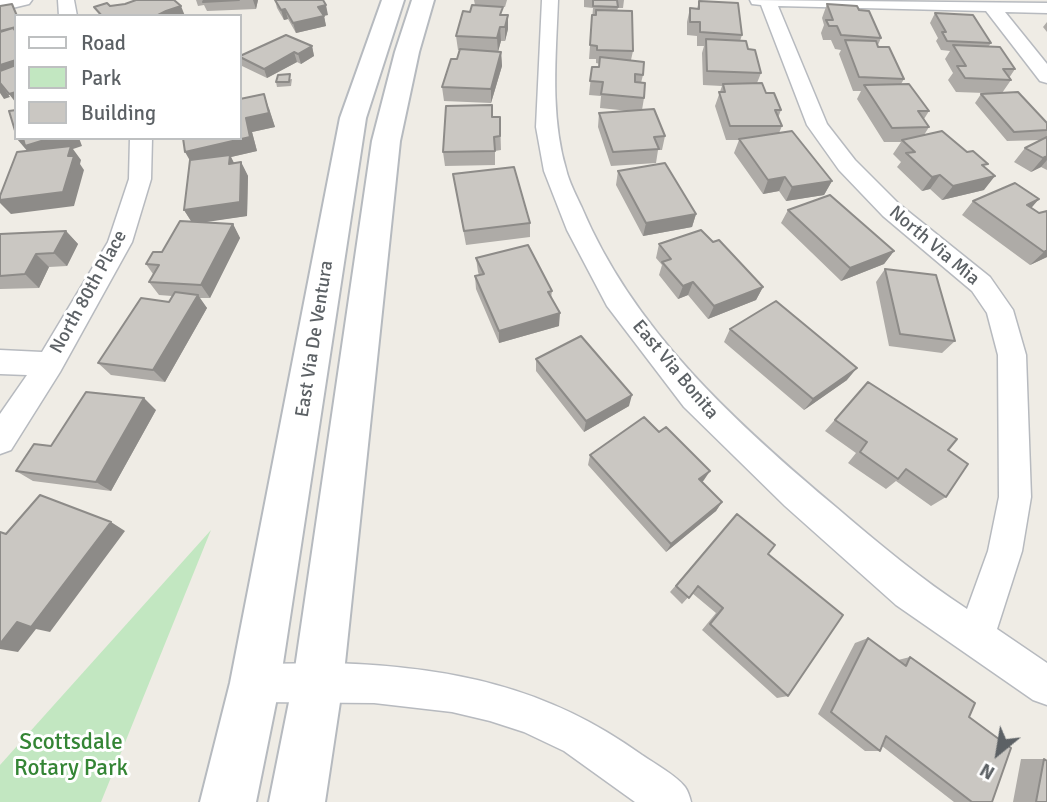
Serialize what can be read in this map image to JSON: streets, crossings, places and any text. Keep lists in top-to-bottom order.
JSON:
{
  "streets": {
    "main road": ["East Via De Ventura"],
    "street": ["North Via Mia", "North 80th Place", "East Via Bonita"]
  },
  "crossings": [
    ["North Via Mia", "East Via Bonita"]
  ],
  "parks": ["Scottsdale Rotary Park"],
  "legend": ["Road", "Park", "Building"],
  "north": "bottom left"
}
